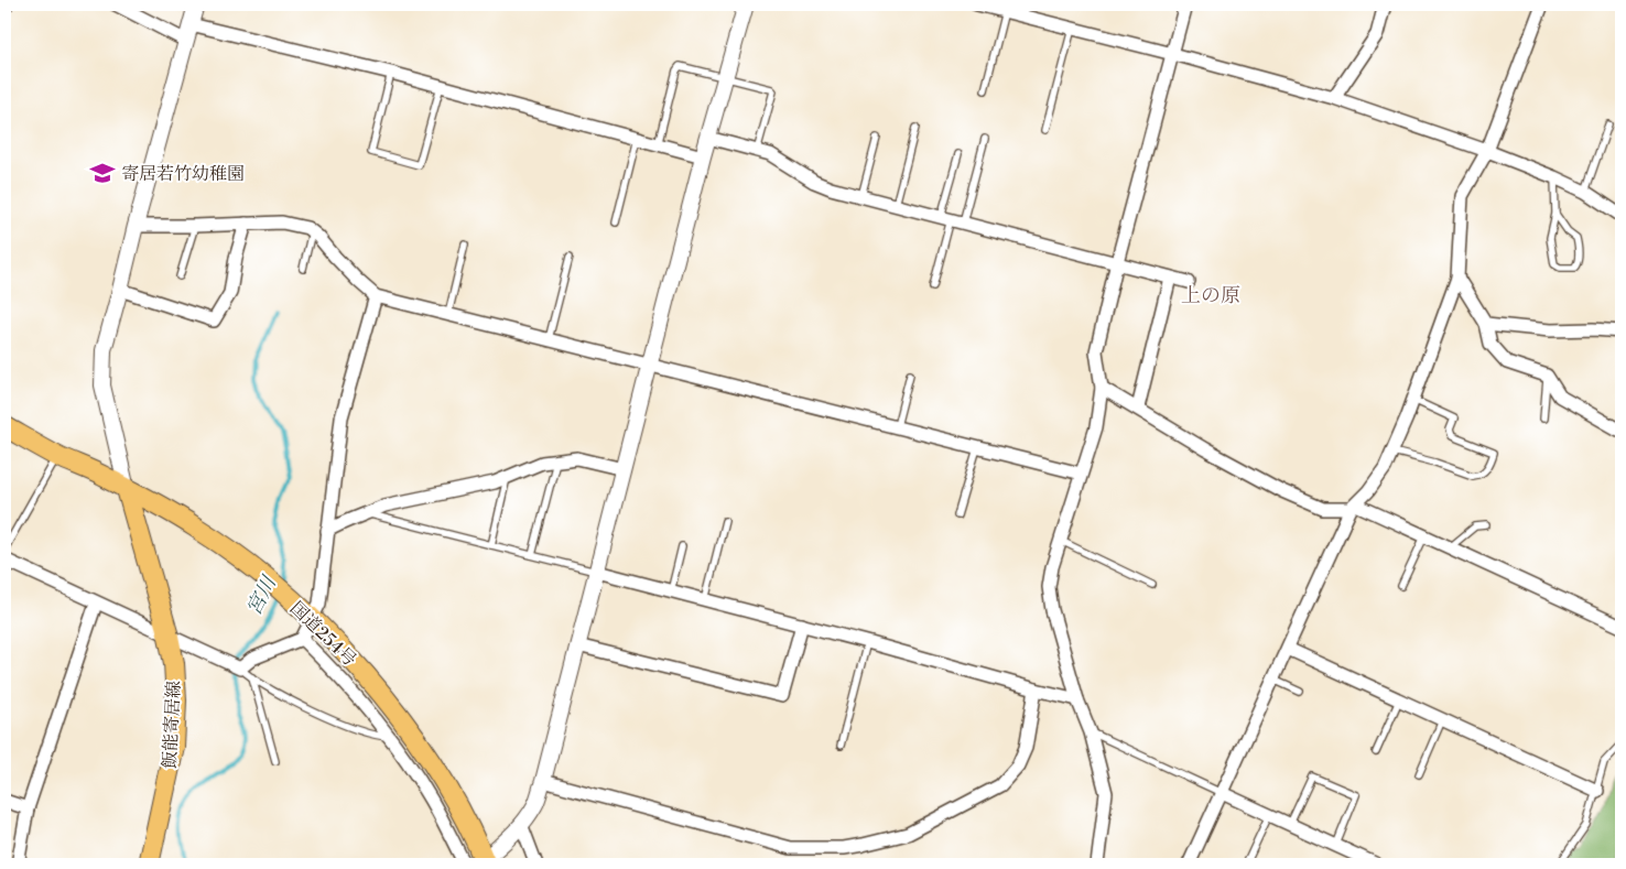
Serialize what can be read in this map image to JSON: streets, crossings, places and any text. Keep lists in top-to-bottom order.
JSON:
{
  "streets": {
    "main road": ["国道254号", "飯能寄居線"]
  },
  "crossings": [
    ["国道254号", "飯能寄居線"]
  ],
  "districts": ["上の原"],
  "water": ["宮川"],
  "places": {
    "school or university": ["寄居若竹幼稚園"]
  }
}
